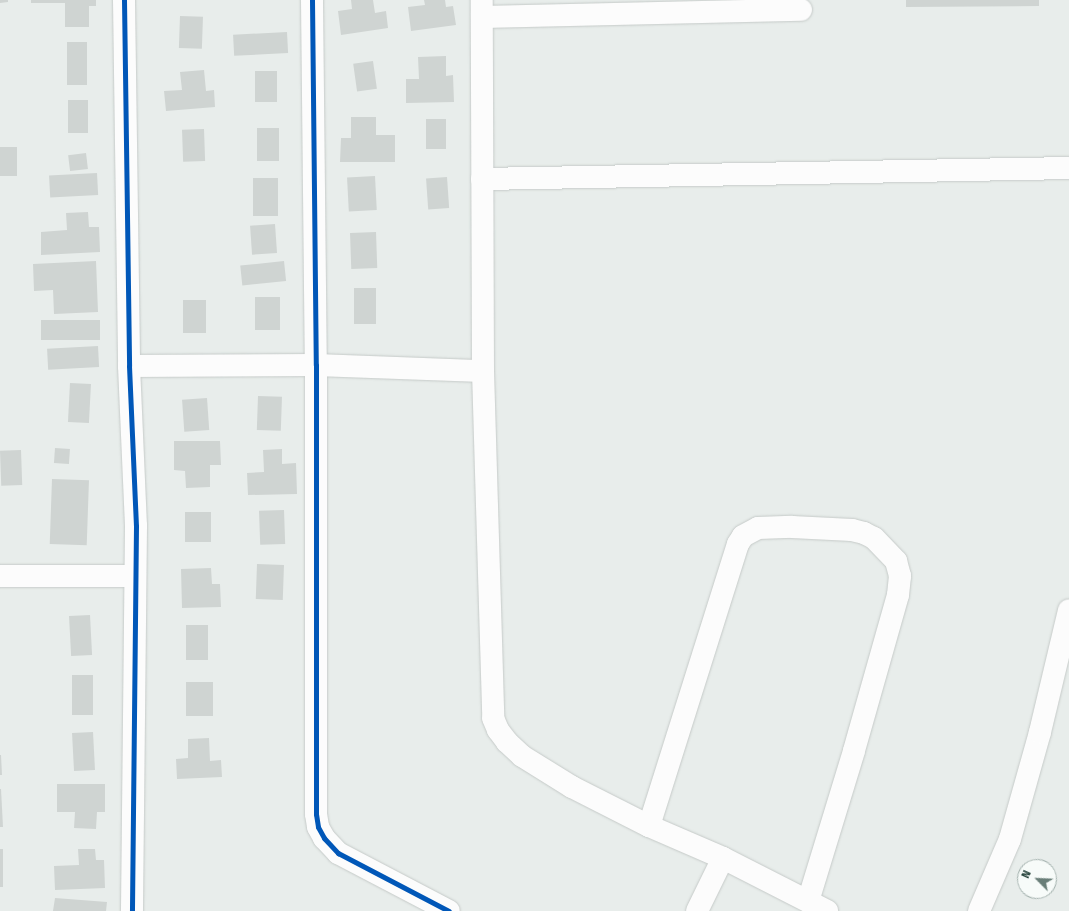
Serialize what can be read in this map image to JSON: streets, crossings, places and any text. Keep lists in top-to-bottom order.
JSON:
{
  "north": "top left"
}
